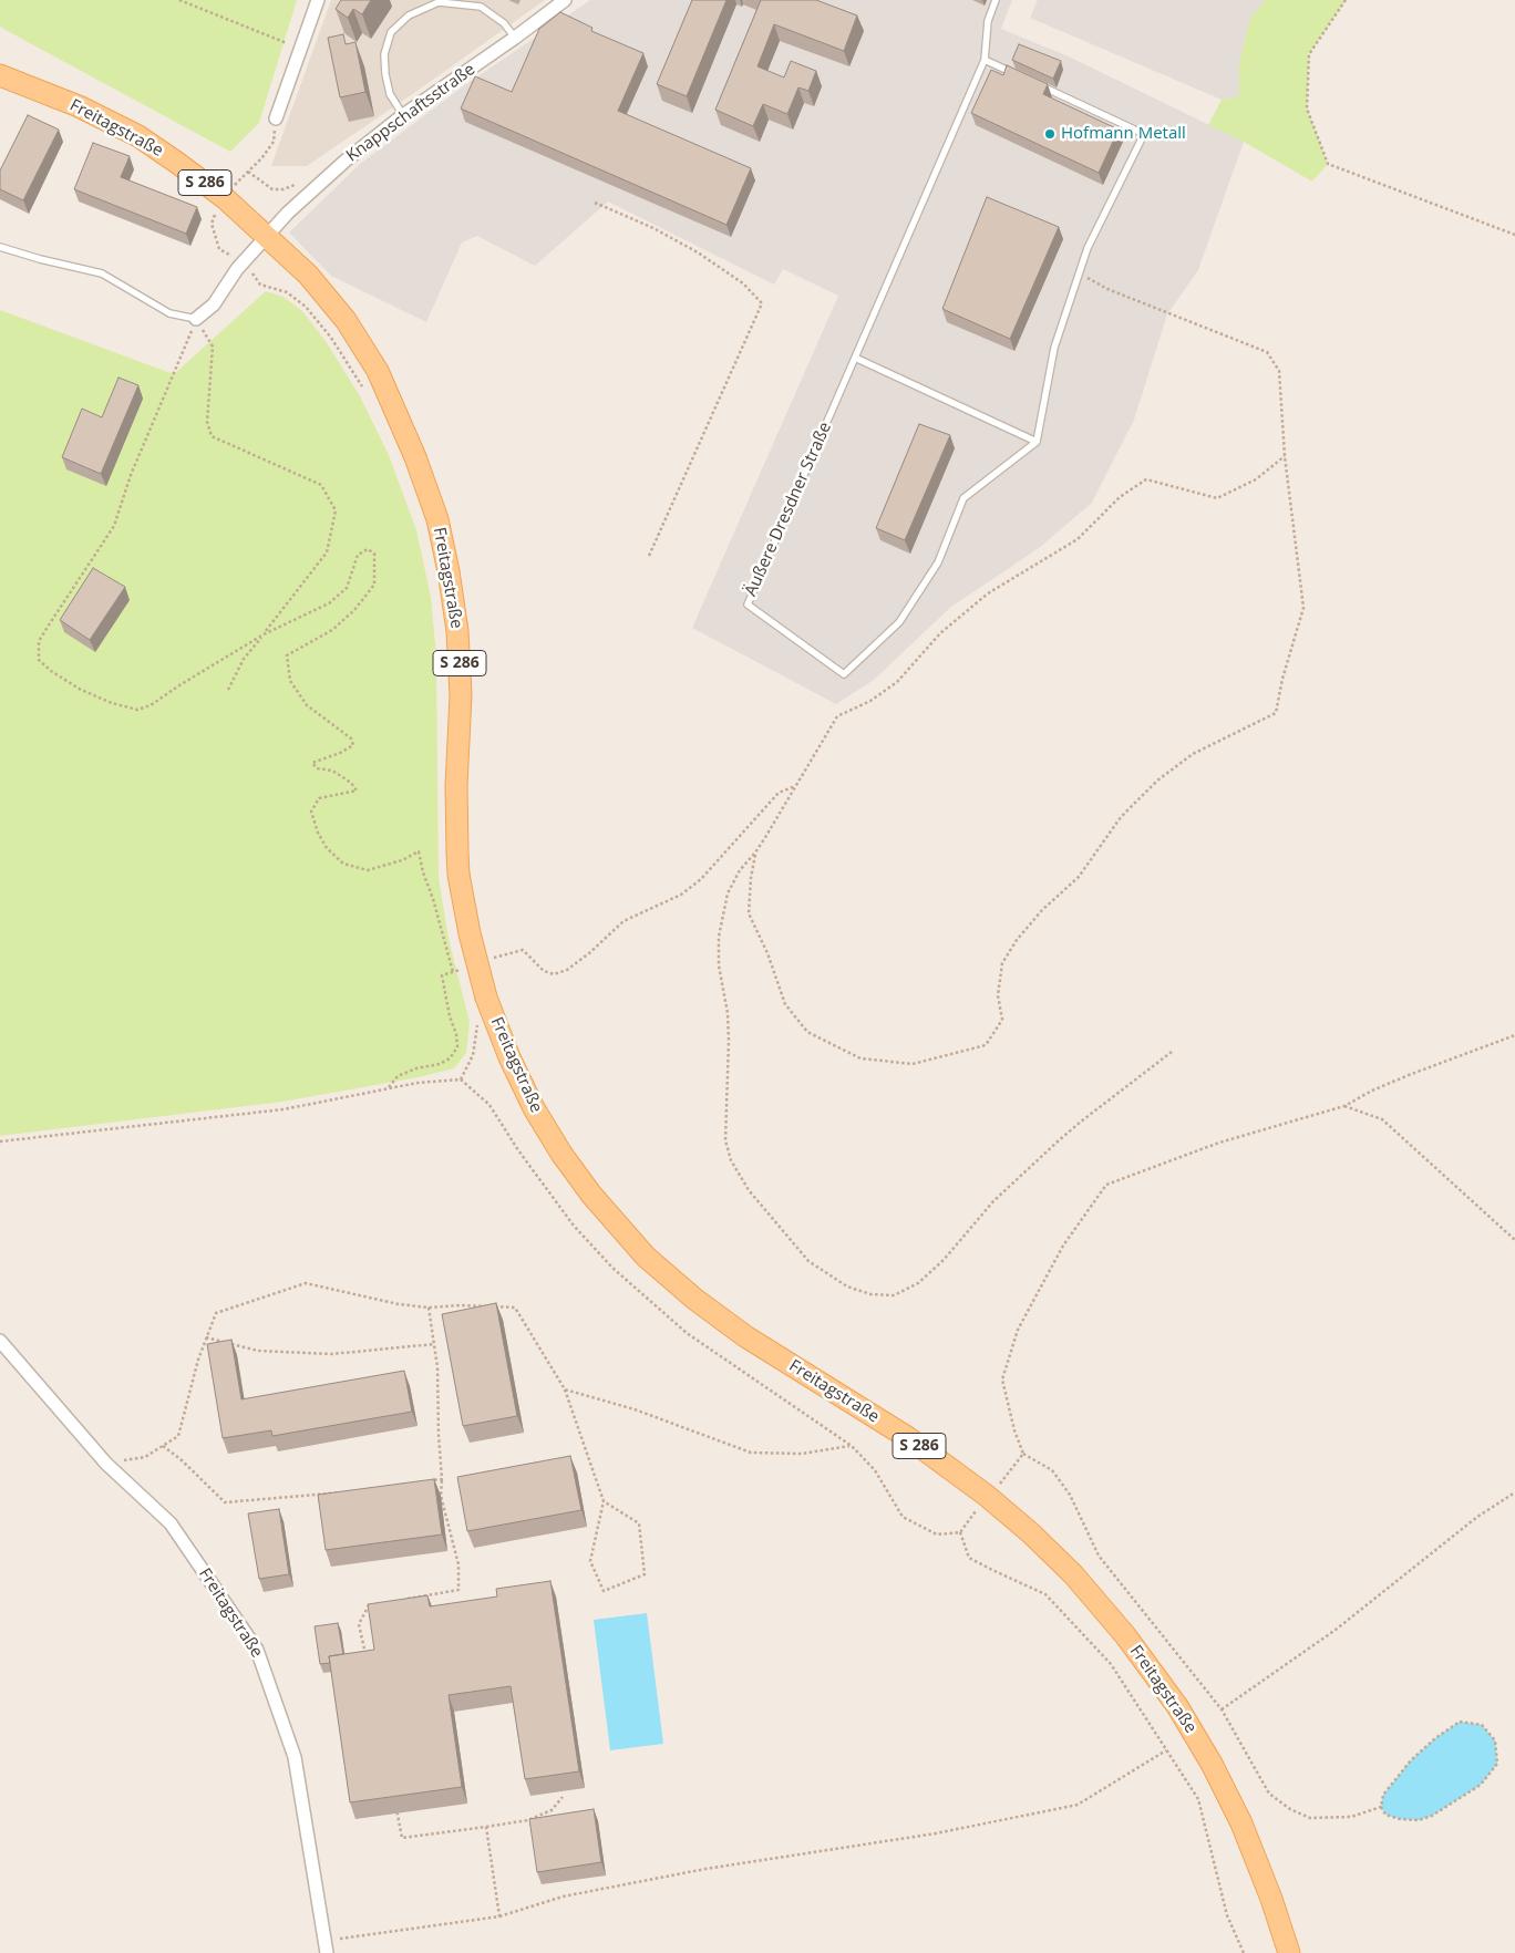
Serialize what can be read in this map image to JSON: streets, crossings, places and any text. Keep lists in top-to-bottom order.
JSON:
{
  "streets": {
    "main road": ["Freitagstraße", "S 286"],
    "street": ["Knappschaftsstraße"],
    "lane": ["Äußere Dresdner Straße"]
  },
  "crossings": [
    ["Knappschaftsstraße", "Freitagstraße"]
  ],
  "places": ["Hofmann Metall"]
}
